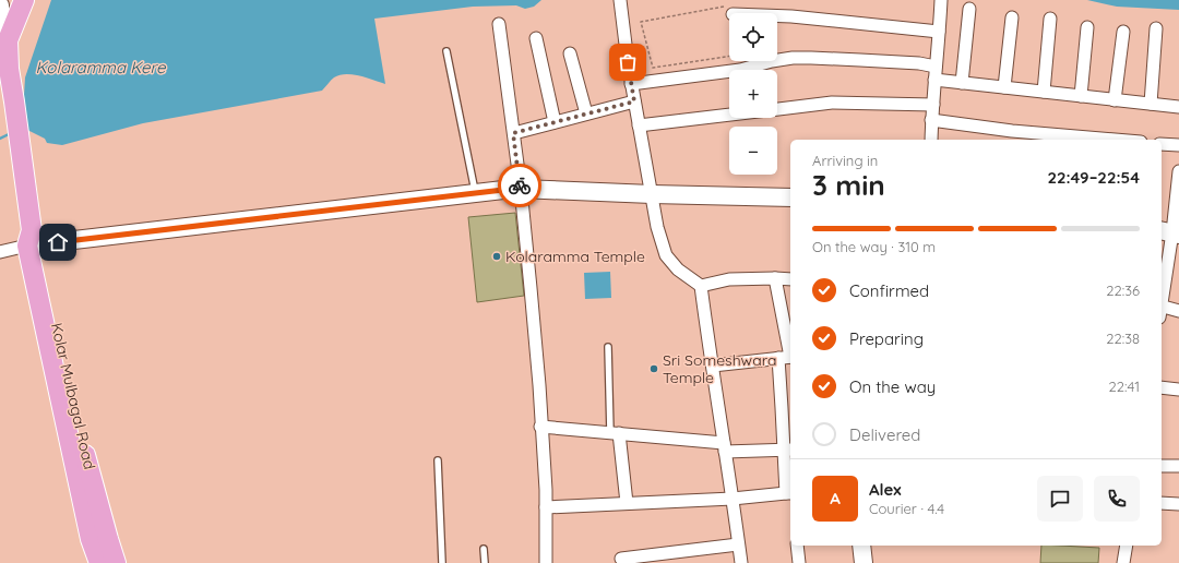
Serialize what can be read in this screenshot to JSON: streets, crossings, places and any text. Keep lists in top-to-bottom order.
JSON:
{
  "streets": {
    "main road": ["Kolar Mulbagal Road"]
  },
  "water": ["Kolaramma Kere"],
  "places": ["Kolaramma Temple", "Sri Someshwara Temple"],
  "page": {
    "map_buttons": ["+", "−"],
    "heading": ["3 min", "Arriving in", "22:49–22:54"],
    "panel": ["Alex", "Courier · 4.4"],
    "bar": "On the way · 310 m",
    "list": [
      ["Confirmed", "22:36"],
      ["Preparing", "22:38"],
      ["On the way", "22:41"],
      "Delivered"
    ],
    "round": "A"
  }
}
